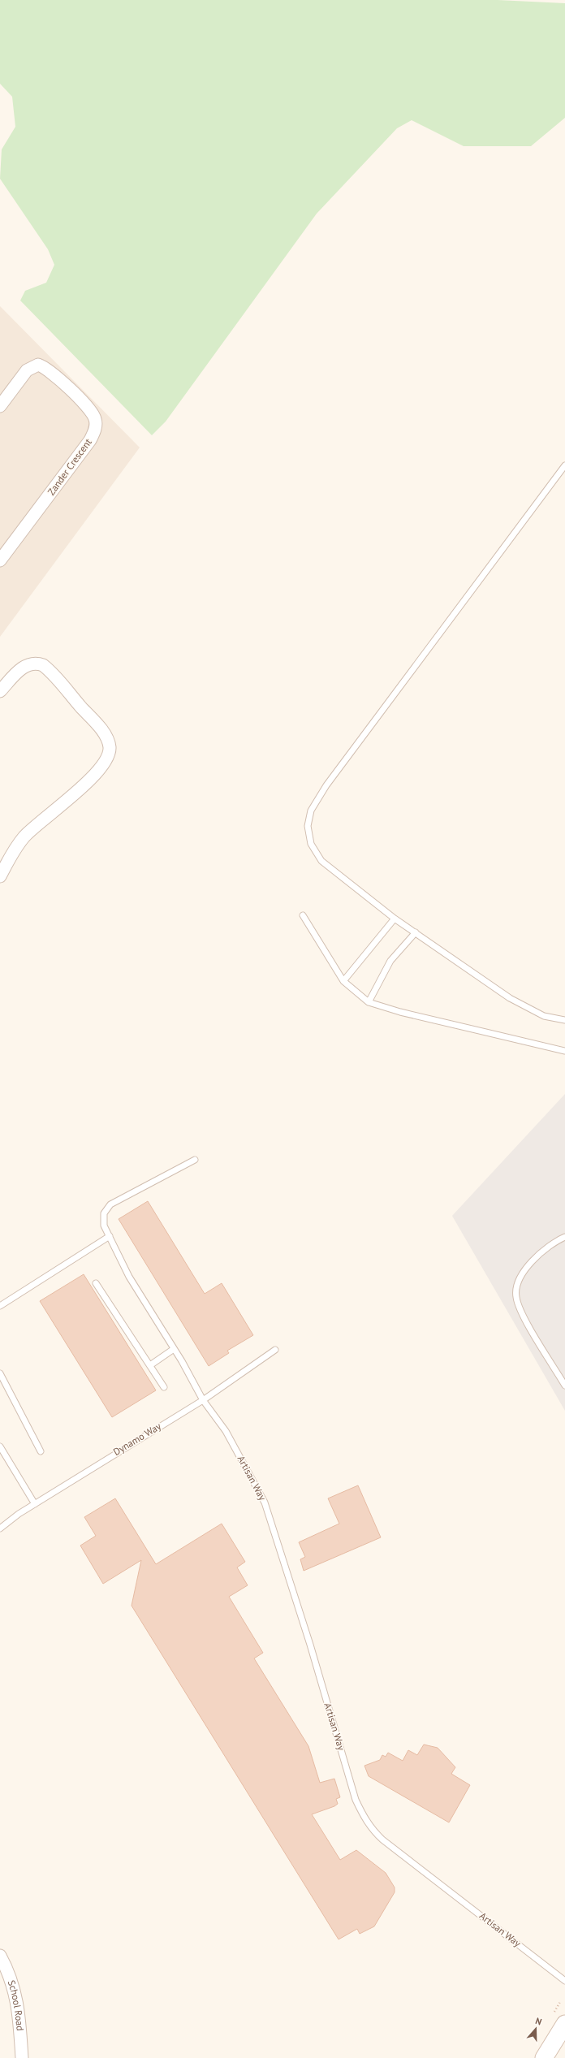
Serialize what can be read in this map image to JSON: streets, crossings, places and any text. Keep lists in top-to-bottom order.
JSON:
{
  "streets": {
    "street": ["Zander Crescent", "School Road"],
    "lane": ["Dynamo Way", "Artisan Way"]
  },
  "crossings": [
    ["Dynamo Way", "Artisan Way"]
  ],
  "north": "top"
}
